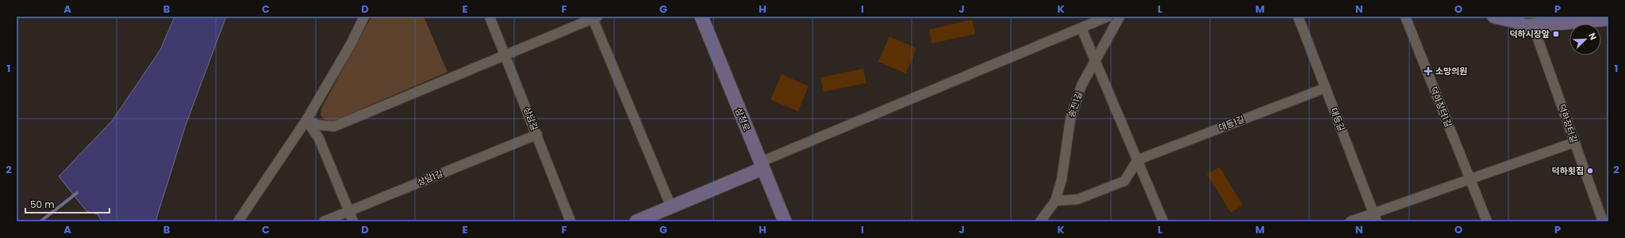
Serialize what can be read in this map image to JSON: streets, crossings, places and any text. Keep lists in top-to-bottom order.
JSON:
{
  "streets": {
    "street": [
      "송전1길",
      "덕하장터1길",
      "상남길",
      "삼정로",
      "대등길",
      "대등1길",
      "덕하장터길",
      "상남1길"
    ]
  },
  "crossings": [
    ["상남길", "상남1길"],
    ["대등길", "대등1길"]
  ],
  "places": {
    "transit": ["덕하시장앞"],
    "health": ["소망의원"],
    "other": ["덕하횟집"]
  },
  "scale_bar": "50 m",
  "north": "top right",
  "grid": {
    "columns": [
      "A",
      "B",
      "C",
      "D",
      "E",
      "F",
      "G",
      "H",
      "I",
      "J",
      "K",
      "L",
      "M",
      "N",
      "O",
      "P"
    ],
    "rows": ["1", "2"]
  }
}
